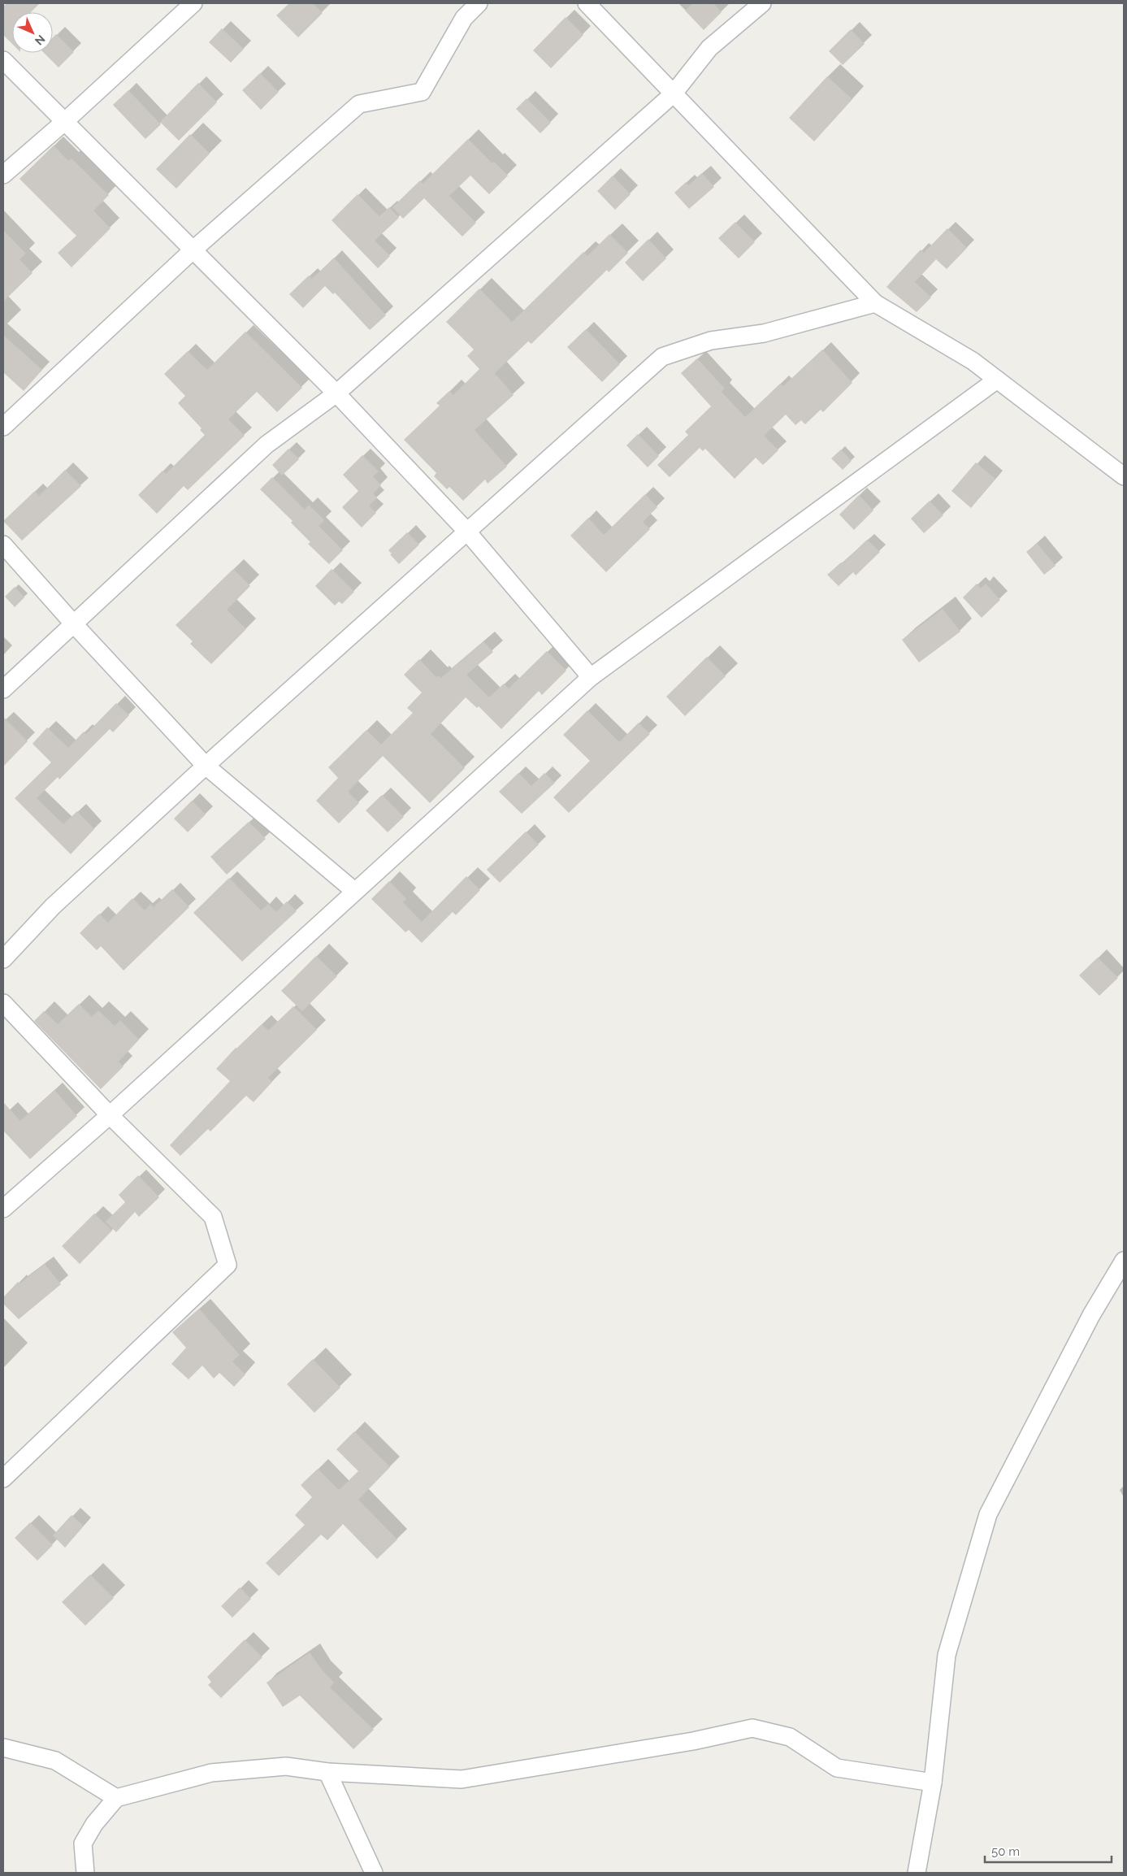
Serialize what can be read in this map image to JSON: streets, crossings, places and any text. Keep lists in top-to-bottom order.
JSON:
{
  "scale_bar": "50 m",
  "north": "bottom right"
}
